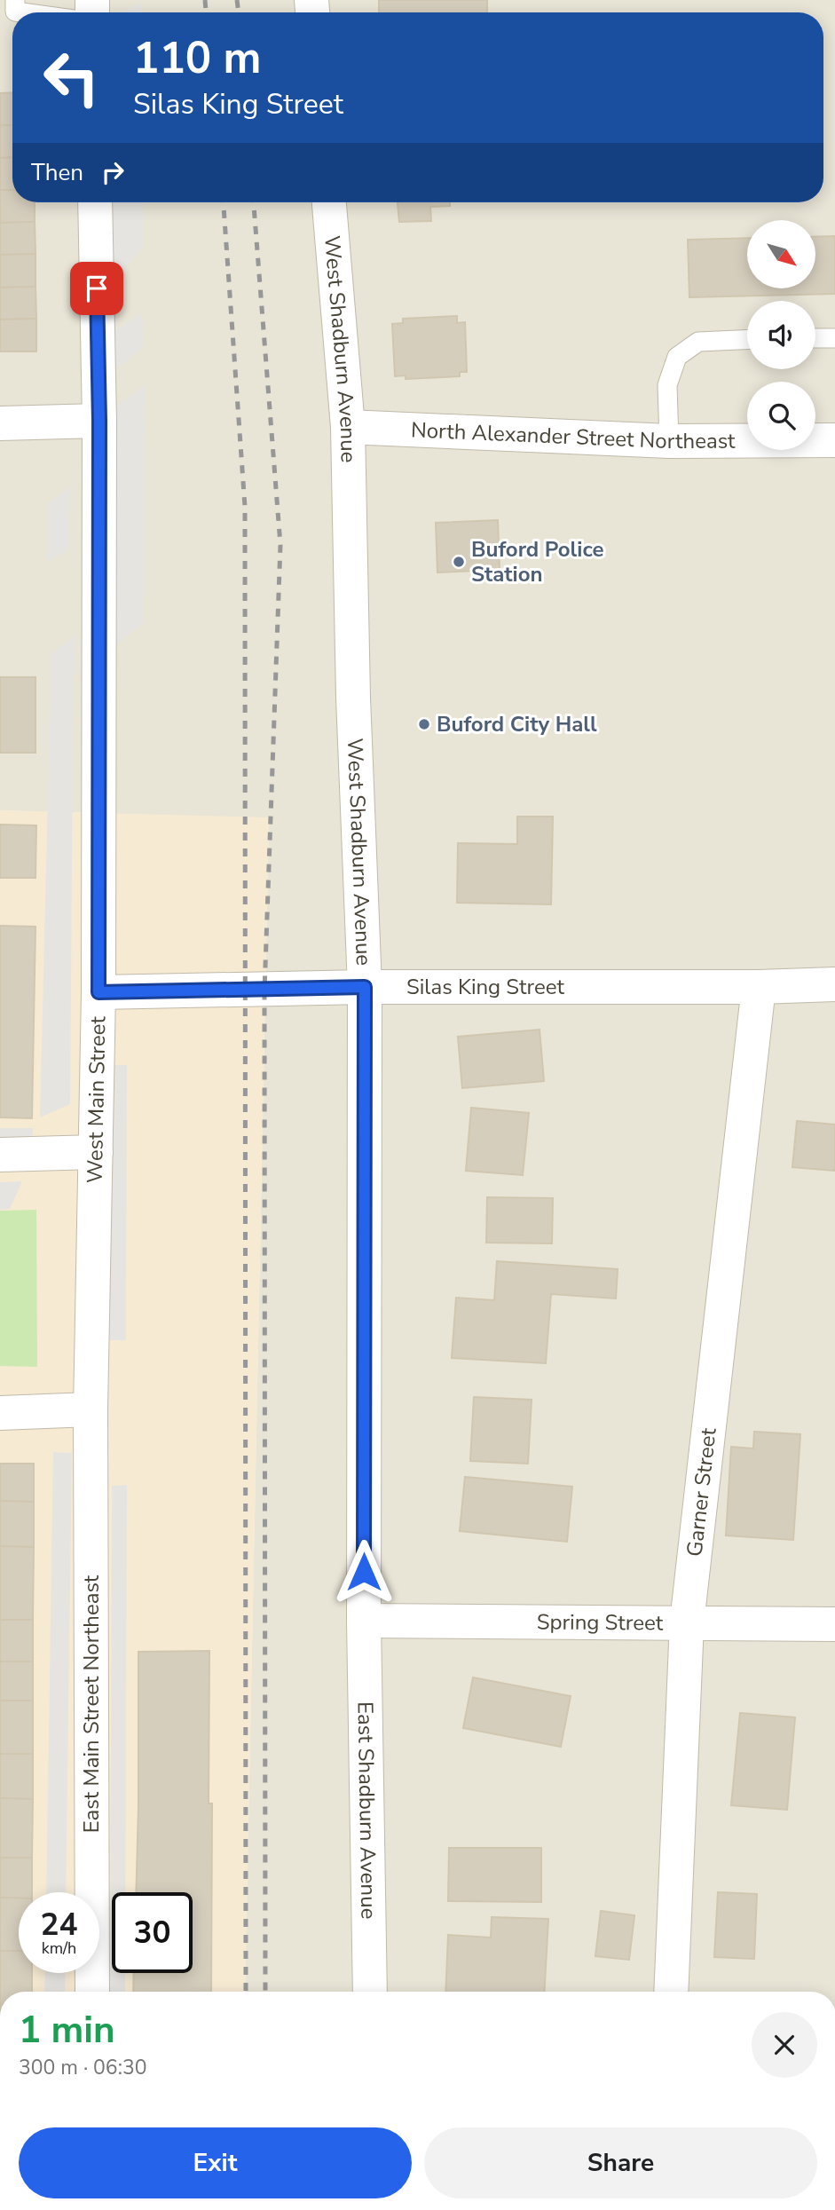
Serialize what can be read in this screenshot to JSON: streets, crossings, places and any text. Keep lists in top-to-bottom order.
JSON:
{
  "streets": {
    "street": [
      "West Shadburn Avenue",
      "North Alexander Street Northeast",
      "Silas King Street",
      "West Main Street",
      "Garner Street",
      "Spring Street",
      "East Main Street Northeast",
      "East Shadburn Avenue"
    ]
  },
  "crossings": [
    ["West Shadburn Avenue", "North Alexander Street Northeast"],
    ["West Shadburn Avenue", "Silas King Street"],
    ["West Shadburn Avenue", "Spring Street"],
    ["West Shadburn Avenue", "East Shadburn Avenue"],
    ["Silas King Street", "West Main Street"],
    ["Silas King Street", "Garner Street"],
    ["West Main Street", "East Main Street Northeast"],
    ["Garner Street", "Spring Street"],
    ["Spring Street", "East Shadburn Avenue"]
  ],
  "places": ["Buford Police Station", "Buford City Hall"],
  "north": "bottom right",
  "page": {
    "turn": ["110 m", "Silas King Street"],
    "then": "Then",
    "speed": "24 km/h",
    "limit": "30",
    "heading": ["1 min", "300 m · 06:30"],
    "buttons": ["Exit", "Share"]
  }
}
